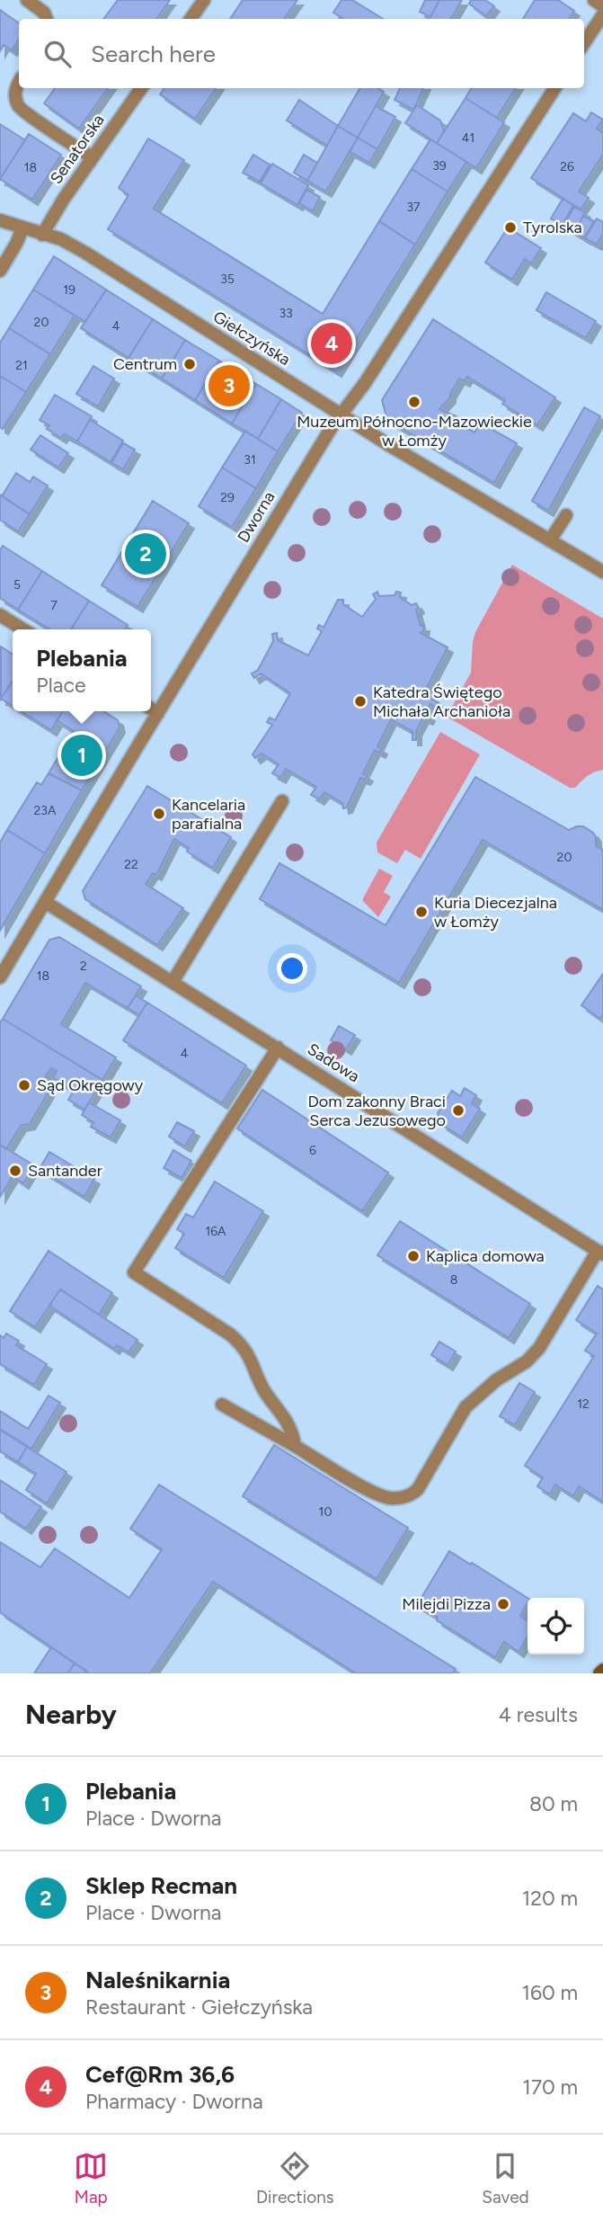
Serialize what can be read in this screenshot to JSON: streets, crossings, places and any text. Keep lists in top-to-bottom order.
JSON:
{
  "streets": {
    "street": [
      "Senatorska",
      "Giełczyńska",
      "Dworna",
      "Sadowa"
    ]
  },
  "crossings": [
    ["Senatorska", "Giełczyńska"],
    ["Giełczyńska", "Dworna"],
    ["Dworna", "Sadowa"]
  ],
  "places": [
    "Tyrolska",
    "Centrum",
    "Muzeum Północno-Mazowieckie w Łomży",
    "Katedra Świętego Michała Archanioła",
    "Kancelaria parafialna",
    "Kuria Diecezjalna w Łomży",
    "Sąd Okręgowy",
    "Dom zakonny Braci Serca Jezusowego",
    "Santander",
    "Kaplica domowa",
    "Milejdi Pizza"
  ],
  "house_numbers": [
    "41",
    "39",
    "26",
    "18",
    "37",
    "35",
    "19",
    "33",
    "20",
    "4",
    "21",
    "31",
    "29",
    "5",
    "7",
    "23A",
    "20",
    "22",
    "2",
    "18",
    "4",
    "6",
    "16A",
    "8",
    "12",
    "10"
  ],
  "page": {
    "search": "Search here",
    "pins": [
      "4",
      "3",
      "2",
      "1"
    ],
    "popup": ["Plebania", "Place"],
    "heading": ["Nearby", "4 results"],
    "list": [
      {
        "mark": "1",
        "name": "Plebania",
        "note": "Place · Dworna",
        "value": "80 m"
      },
      {
        "mark": "2",
        "name": "Sklep Recman",
        "note": "Place · Dworna",
        "value": "120 m"
      },
      {
        "mark": "3",
        "name": "Naleśnikarnia",
        "note": "Restaurant · Giełczyńska",
        "value": "160 m"
      },
      {
        "mark": "4",
        "name": "Cef@Rm 36,6",
        "note": "Pharmacy · Dworna",
        "value": "170 m"
      }
    ],
    "nav": ["Map", "Directions", "Saved"]
  }
}
